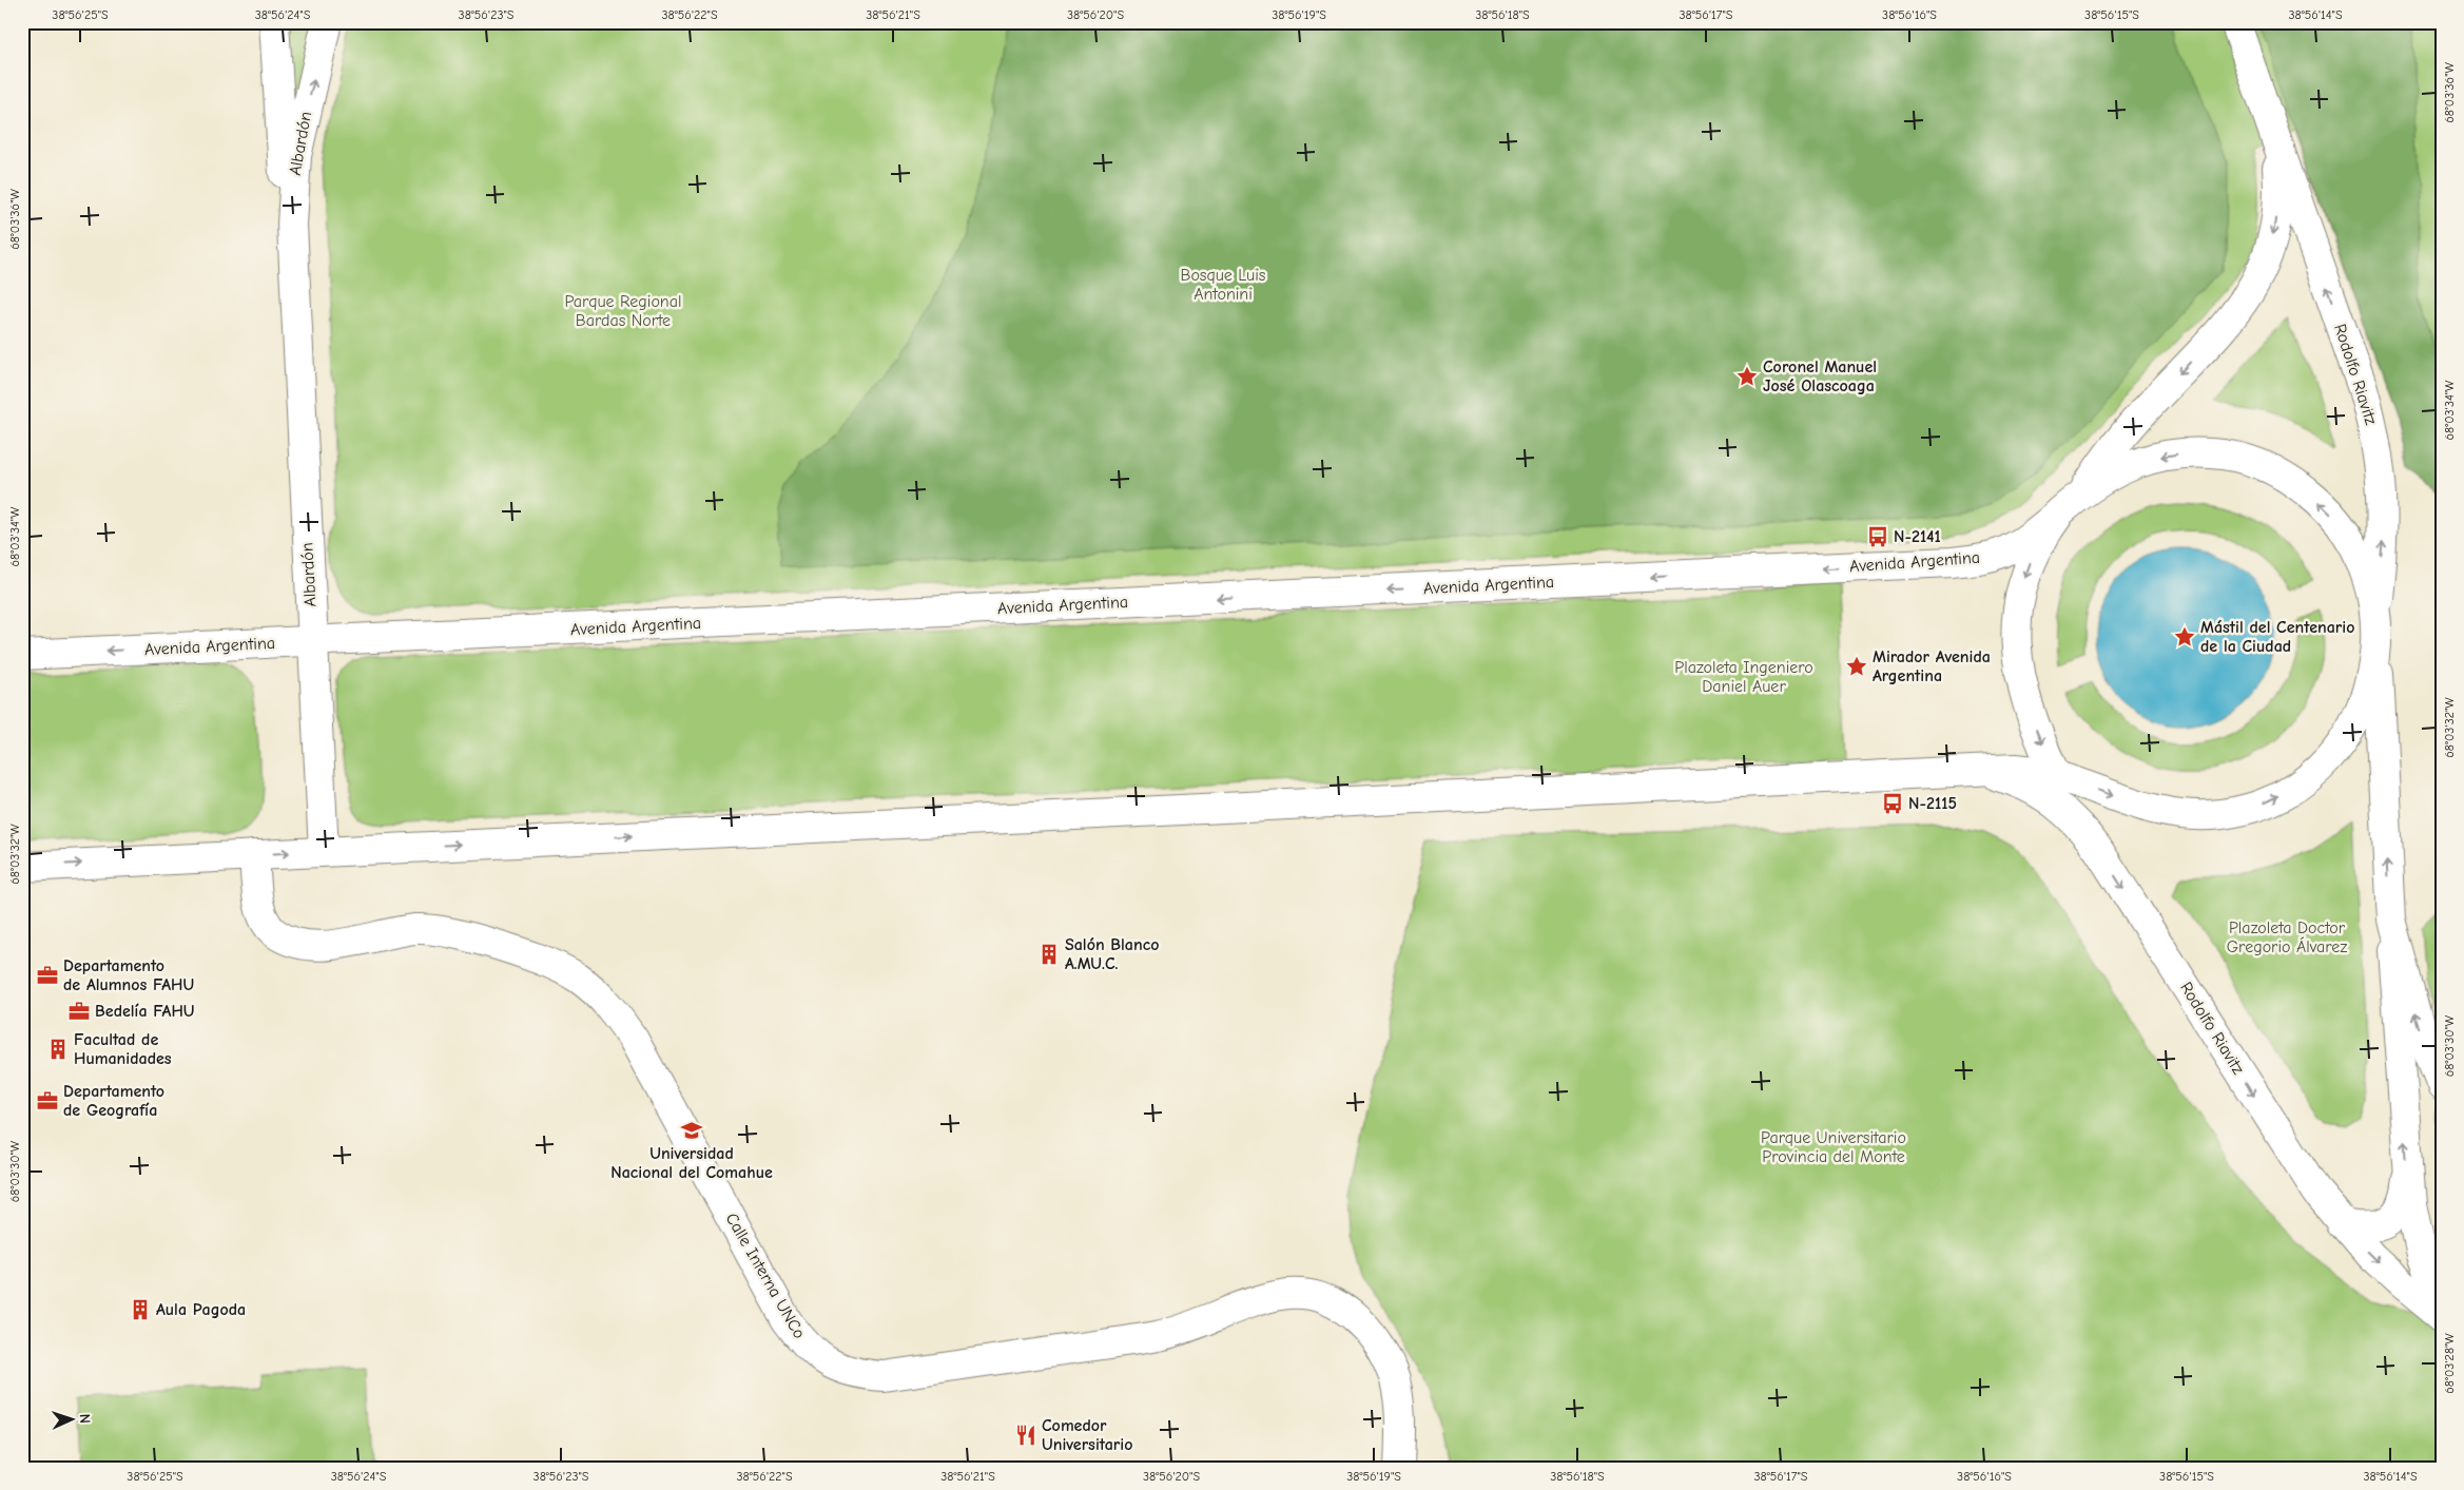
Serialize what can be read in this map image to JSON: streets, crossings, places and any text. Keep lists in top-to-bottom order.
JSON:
{
  "streets": {
    "main road": [
      "Albardón",
      "Rodolfo Riavitz",
      "Avenida Argentina",
      "Calle Interna UNCo"
    ]
  },
  "crossings": [
    ["Albardón", "Avenida Argentina"],
    ["Rodolfo Riavitz", "Avenida Argentina"]
  ],
  "parks": [
    "Bosque Luis Antonini",
    "Parque Regional Bardas Norte",
    "Plazoleta Ingeniero Daniel Auer",
    "Plazoleta Doctor Gregorio Álvarez",
    "Parque Universitario Provincia del Monte"
  ],
  "places": {
    "place": ["Coronel Manuel José Olascoaga", "Mástil del Centenario de la Ciudad", "Mirador Avenida Argentina"],
    "bus stop": ["N-2141", "N-2115"],
    "building": ["Salón Blanco A.MU.C.", "Facultad de Humanidades", "Aula Pagoda"],
    "office": ["Departamento de Alumnos FAHU", "Bedelía FAHU", "Departamento de Geografía"],
    "school or university": ["Universidad Nacional del Comahue"],
    "restaurant": ["Comedor Universitario"]
  },
  "north": "right",
  "coordinates": [
    "38°56'25\"S",
    "38°56'24\"S",
    "38°56'23\"S",
    "38°56'22\"S",
    "38°56'21\"S",
    "38°56'20\"S",
    "38°56'19\"S",
    "38°56'18\"S",
    "38°56'17\"S",
    "38°56'16\"S",
    "38°56'15\"S",
    "38°56'14\"S",
    "68°03'36\"W",
    "68°03'34\"W",
    "68°03'32\"W",
    "68°03'30\"W",
    "68°03'28\"W"
  ]
}
